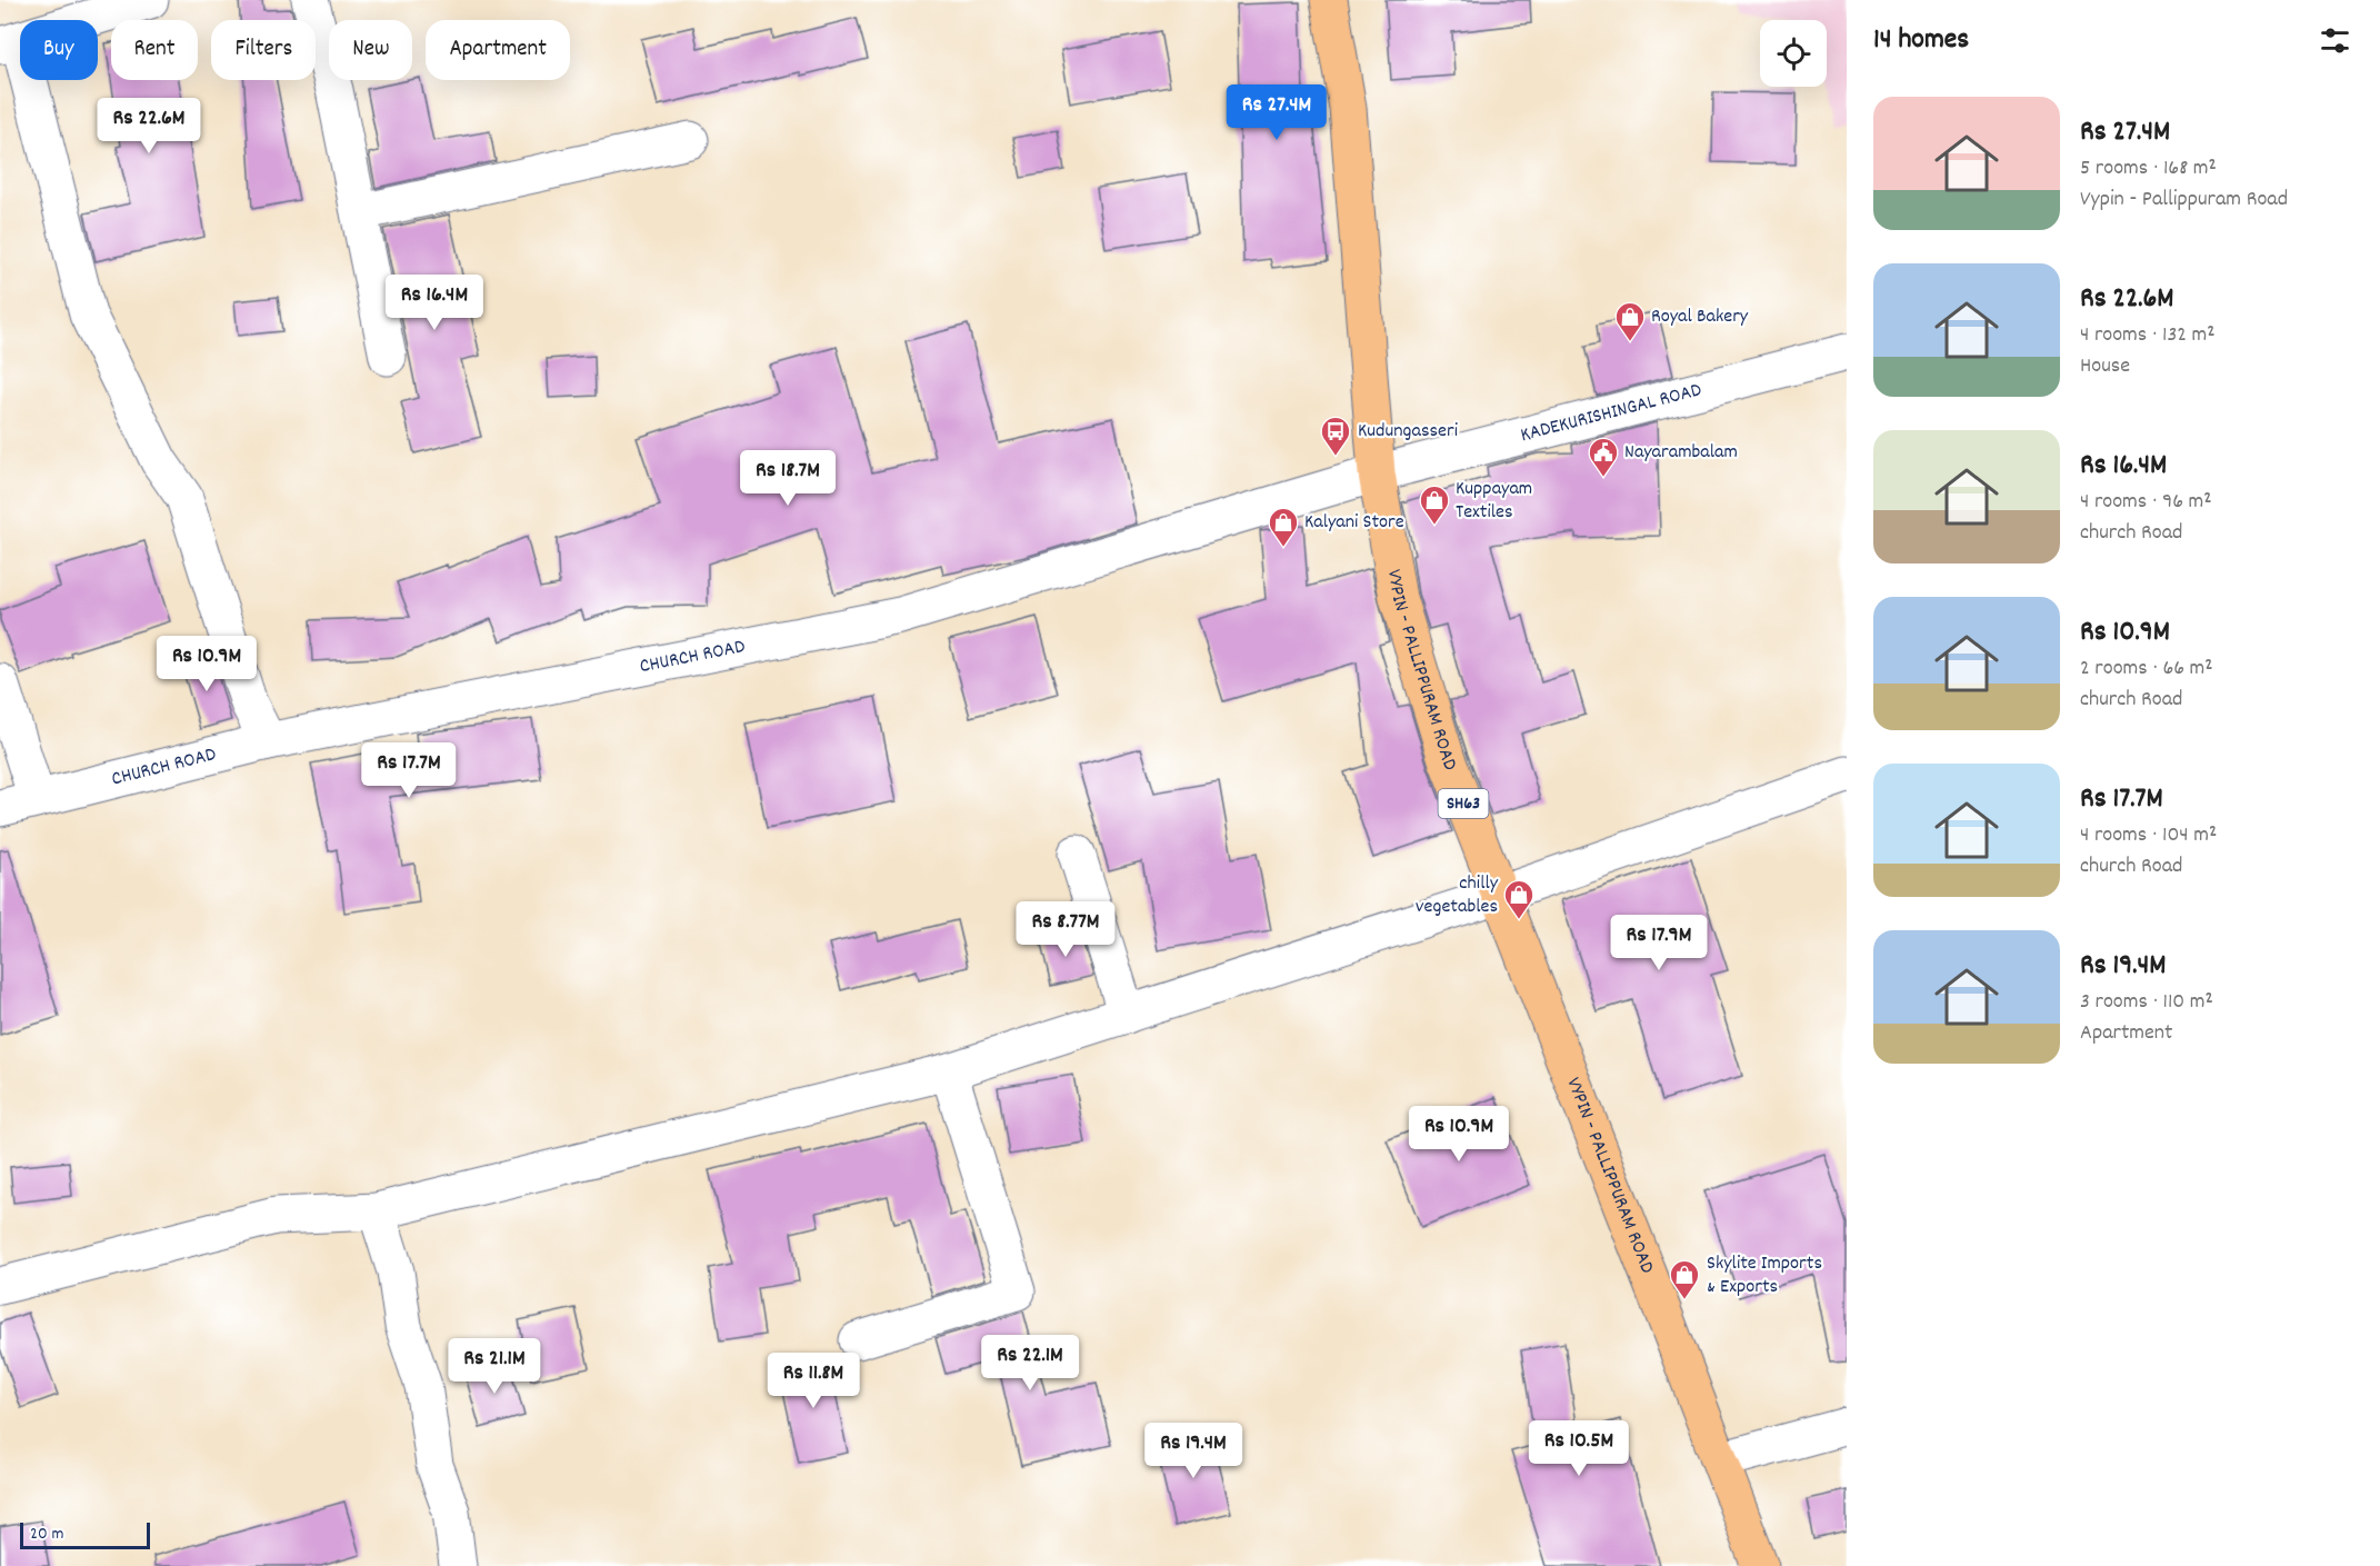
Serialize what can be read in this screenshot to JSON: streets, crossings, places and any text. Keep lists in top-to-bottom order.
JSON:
{
  "streets": {
    "main road": ["VYPIN - PALLIPPURAM ROAD", "SH63"],
    "street": ["KADEKURISHINGAL ROAD", "CHURCH ROAD"]
  },
  "crossings": [
    ["KADEKURISHINGAL ROAD", "CHURCH ROAD"],
    ["KADEKURISHINGAL ROAD", "VYPIN - PALLIPPURAM ROAD"],
    ["CHURCH ROAD", "VYPIN - PALLIPPURAM ROAD"]
  ],
  "places": {
    "shop": [
      "Royal Bakery",
      "Kuppayam Textiles",
      "Kalyani Store",
      "chilly vegetables",
      "Skylite Imports & Exports"
    ],
    "bus stop": ["Kudungasseri"],
    "public building": ["Nayarambalam"]
  },
  "scale_bar": "20 m",
  "page": {
    "heading": "14 homes",
    "chip": [
      "Buy",
      "Rent",
      "Filters",
      "New",
      "Apartment"
    ],
    "list": [
      {
        "name": "Rs 27.4M",
        "note": "5 rooms · 168 m² · Vypin - Pallippuram Road"
      },
      {
        "name": "Rs 22.6M",
        "note": "4 rooms · 132 m² · House"
      },
      {
        "name": "Rs 16.4M",
        "note": "4 rooms · 96 m² · church Road"
      },
      {
        "name": "Rs 10.9M",
        "note": "2 rooms · 66 m² · church Road"
      },
      {
        "name": "Rs 17.7M",
        "note": "4 rooms · 104 m² · church Road"
      },
      {
        "name": "Rs 19.4M",
        "note": "3 rooms · 110 m² · Apartment"
      }
    ],
    "price": [
      "Rs 27.4M",
      "Rs 22.6M",
      "Rs 16.4M",
      "Rs 18.7M",
      "Rs 10.9M",
      "Rs 17.7M",
      "Rs 8.77M",
      "Rs 17.9M",
      "Rs 10.9M",
      "Rs 22.1M",
      "Rs 21.1M",
      "Rs 11.8M",
      "Rs 10.5M",
      "Rs 19.4M"
    ],
    "scale": "20 m"
  }
}
